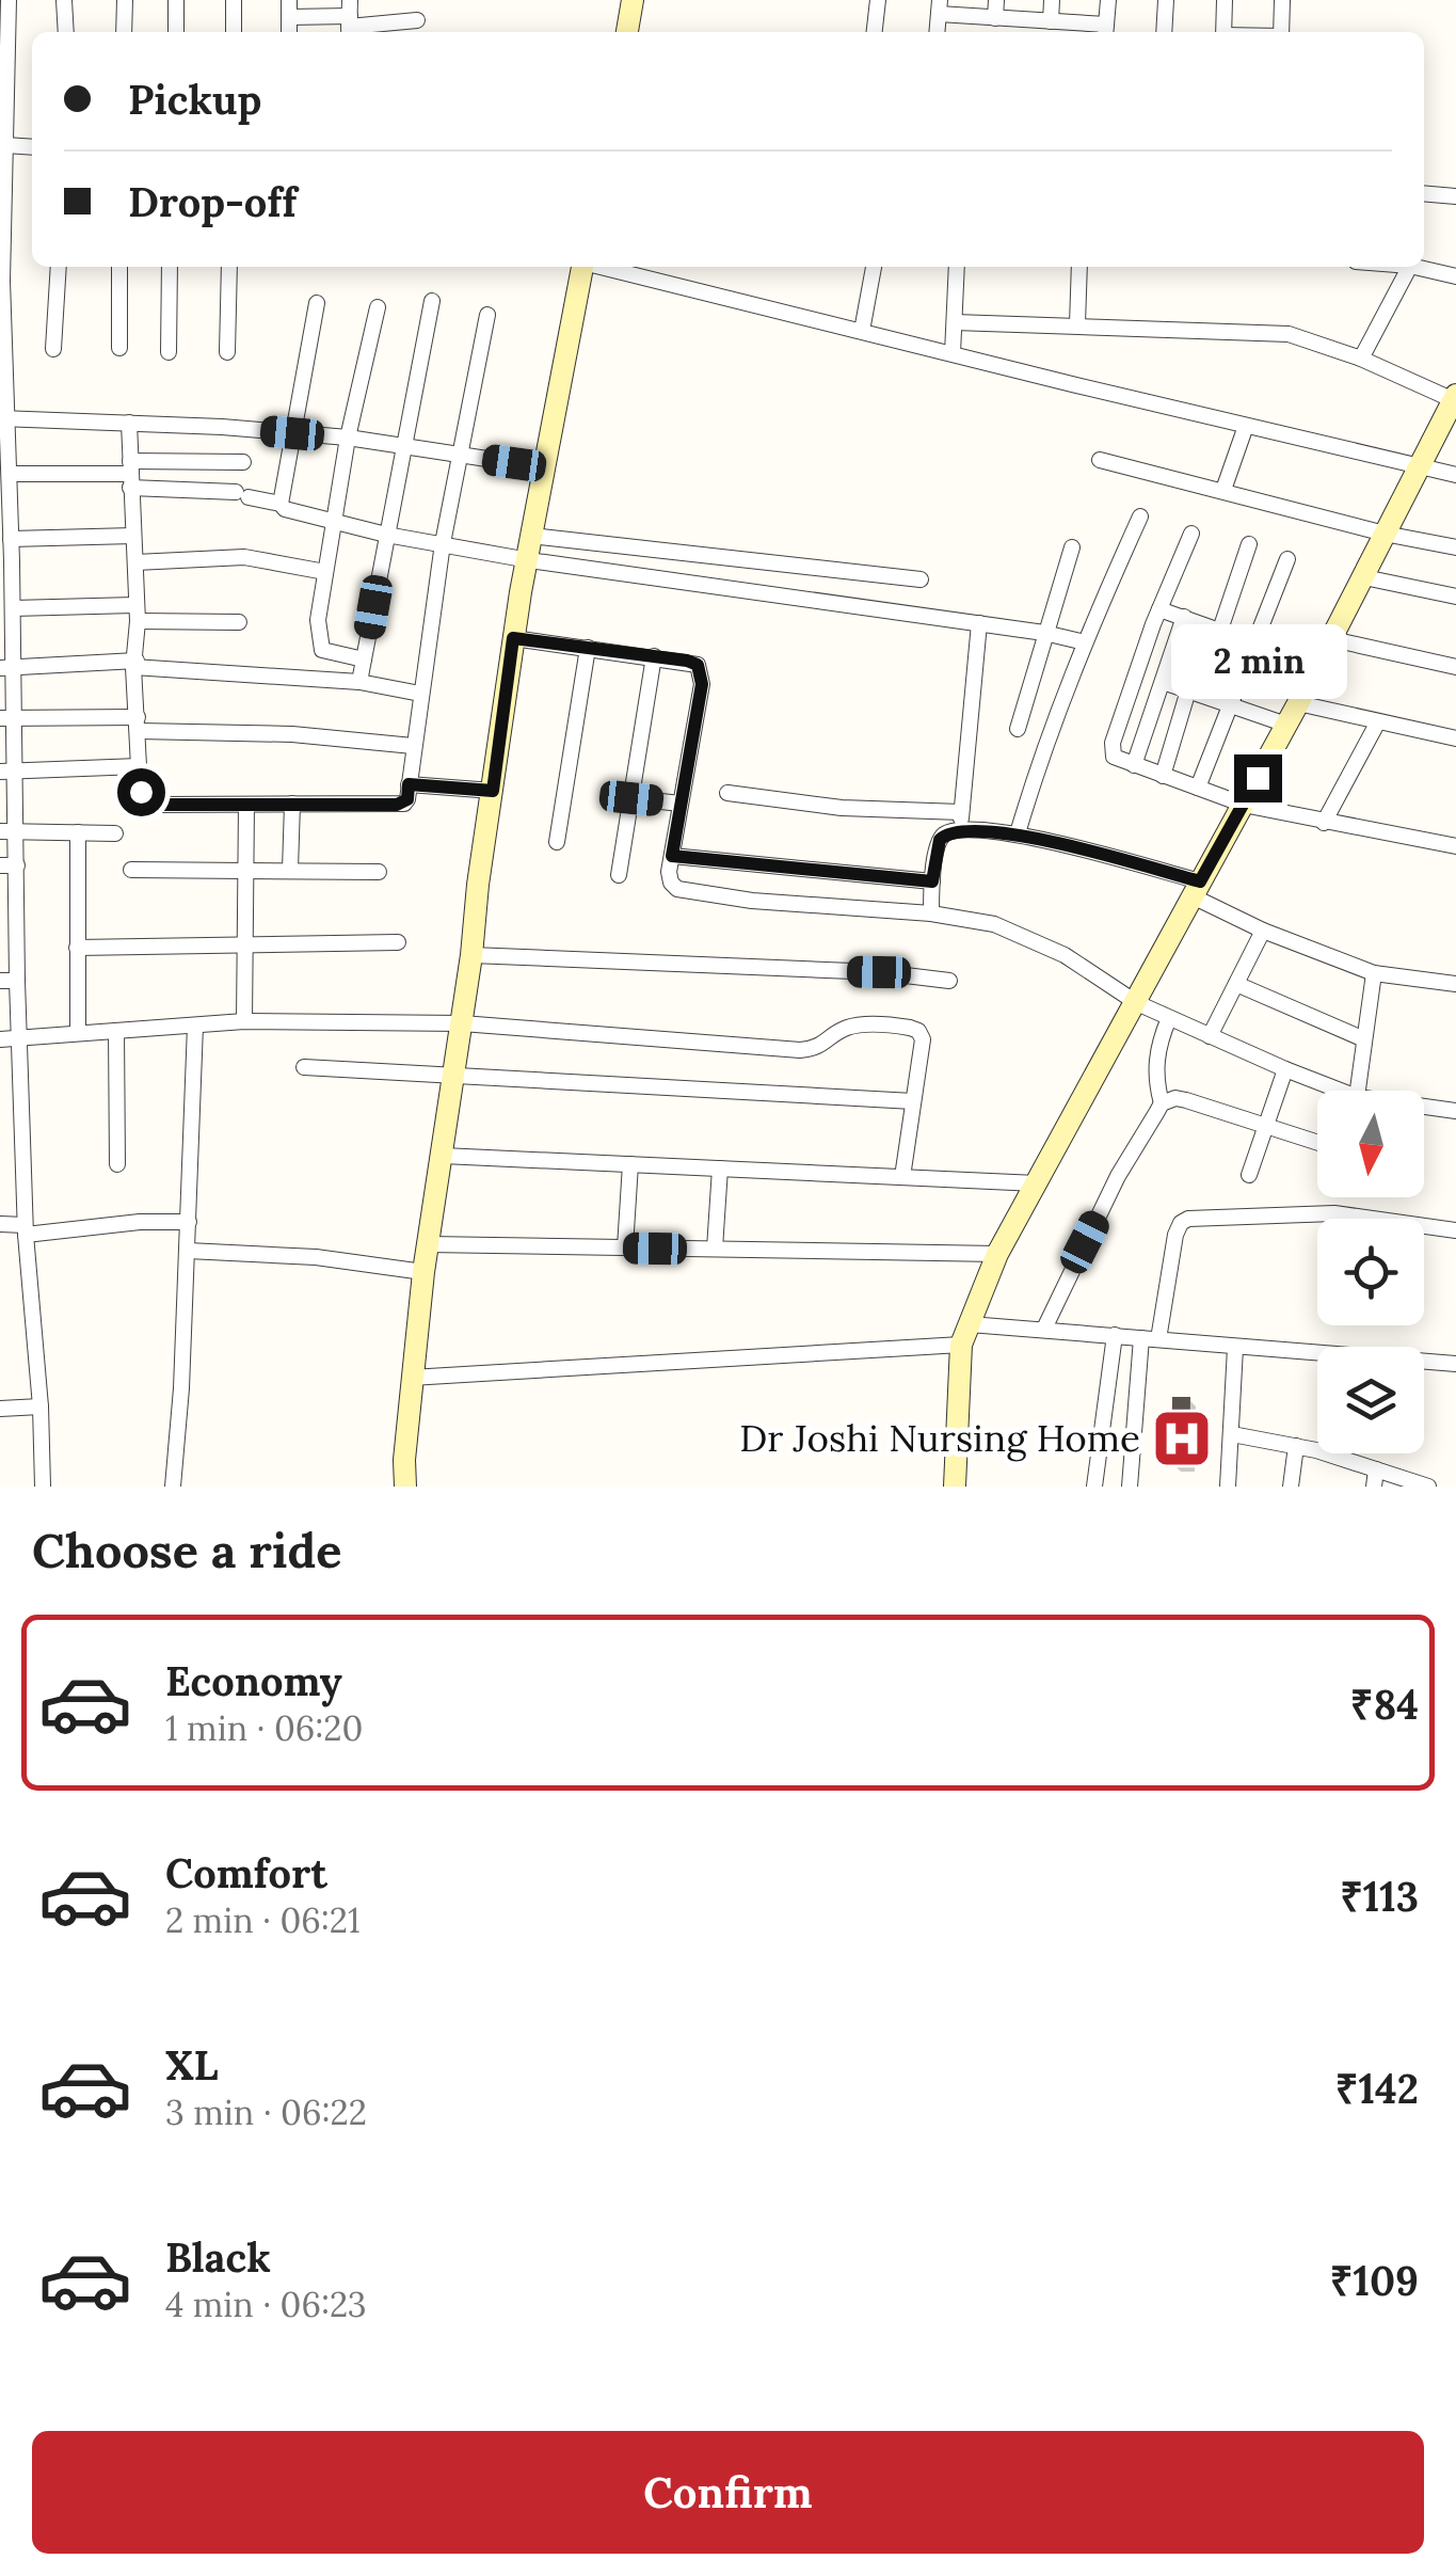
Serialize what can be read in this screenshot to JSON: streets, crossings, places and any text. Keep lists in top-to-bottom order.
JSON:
{
  "places": {
    "hospital": ["Dr Joshi Nursing Home"]
  },
  "north": "bottom",
  "page": {
    "banner": ["Pickup", "Drop-off"],
    "bubble": "2 min",
    "heading": "Choose a ride",
    "list": [
      {
        "name": "Economy",
        "note": "1 min · 06:20",
        "value": "₹84"
      },
      {
        "name": "Comfort",
        "note": "2 min · 06:21",
        "value": "₹113"
      },
      {
        "name": "XL",
        "note": "3 min · 06:22",
        "value": "₹142"
      },
      {
        "name": "Black",
        "note": "4 min · 06:23",
        "value": "₹109"
      }
    ],
    "buttons": "Confirm"
  }
}
